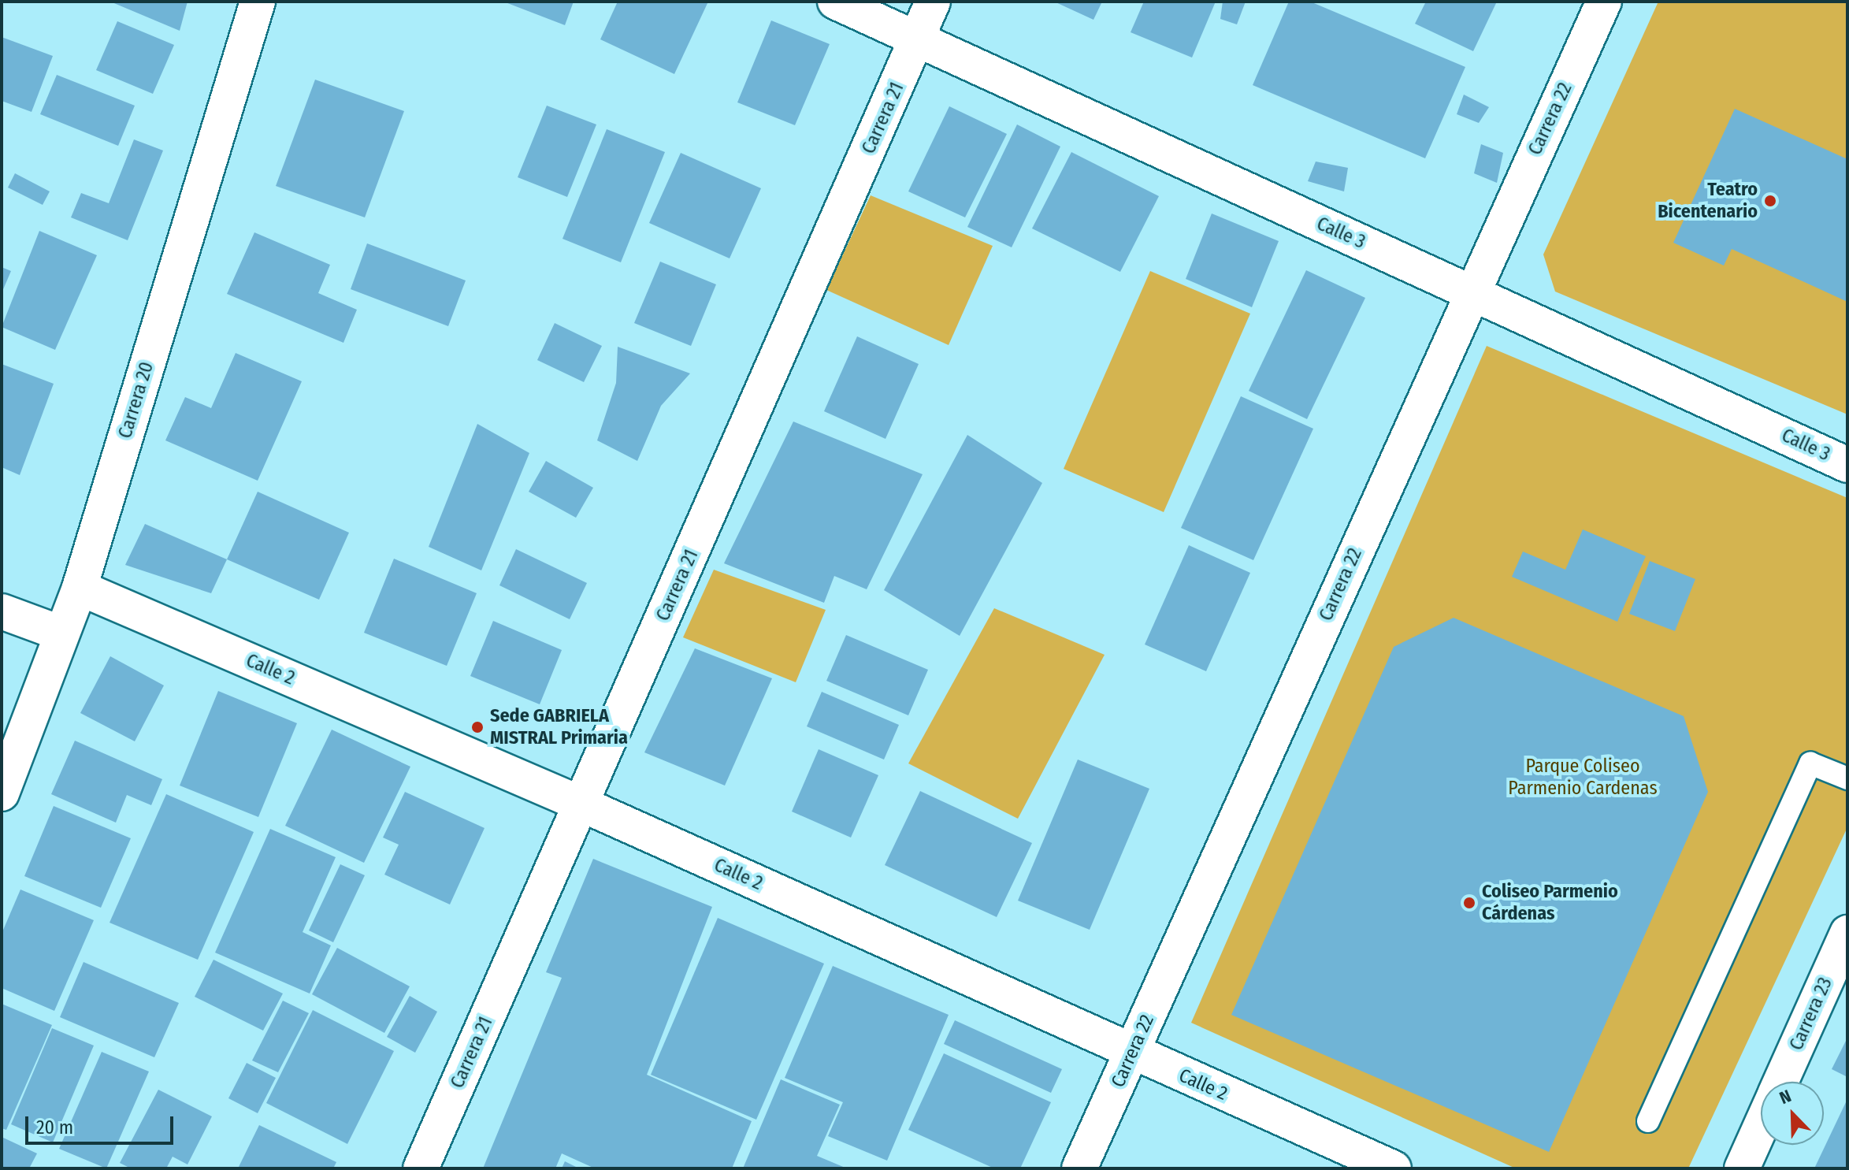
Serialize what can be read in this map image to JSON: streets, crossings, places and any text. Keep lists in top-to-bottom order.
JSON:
{
  "streets": {
    "street": [
      "Carrera 21",
      "Carrera 22",
      "Calle 3",
      "Carrera 20",
      "Calle 2",
      "Carrera 23"
    ]
  },
  "crossings": [
    ["Carrera 21", "Calle 3"],
    ["Carrera 21", "Calle 2"],
    ["Carrera 22", "Calle 3"],
    ["Carrera 22", "Calle 2"],
    ["Carrera 20", "Calle 2"]
  ],
  "parks": ["Parque Coliseo Parmenio Cardenas"],
  "places": ["Teatro Bicentenario", "Sede GABRIELA MISTRAL Primaria", "Coliseo Parmenio Cárdenas"],
  "scale_bar": "20 m",
  "north": "top left"
}
